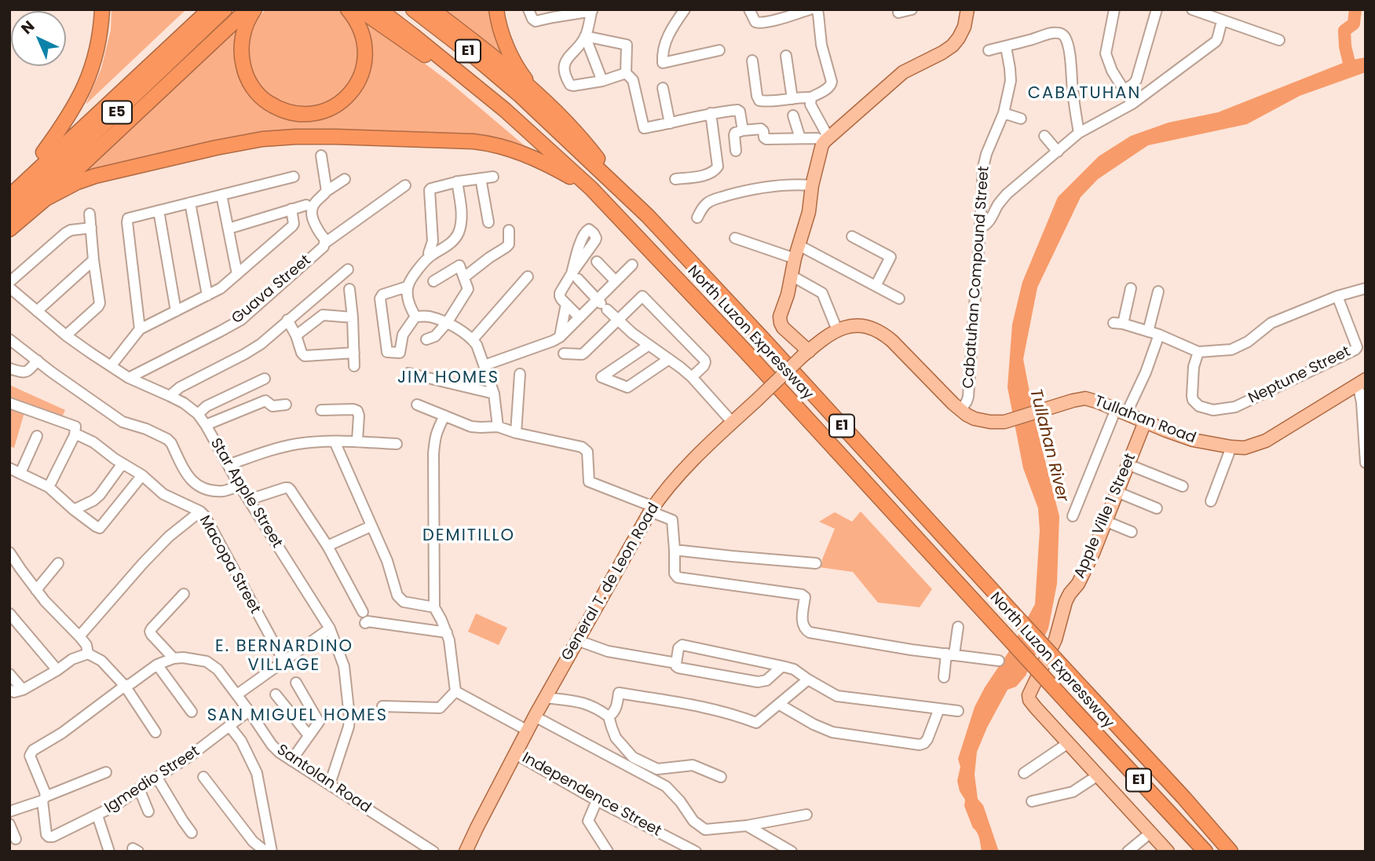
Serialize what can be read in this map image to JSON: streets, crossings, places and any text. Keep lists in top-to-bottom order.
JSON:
{
  "streets": {
    "highway": ["E1", "E5", "North Luzon Expressway"],
    "main road": ["Tullahan Road", "Apple Ville 1 Street", "General T. de Leon Road"],
    "street": [
      "Cabatuhan Compound Street",
      "Guava Street",
      "Neptune Street",
      "Star Apple Street",
      "Macopa Street",
      "Santolan Road",
      "Igmedio Street",
      "Independence Street"
    ]
  },
  "crossings": [
    ["Cabatuhan Compound Street", "General T. de Leon Road"],
    ["Guava Street", "Star Apple Street"],
    ["Tullahan Road", "Apple Ville 1 Street"],
    ["Tullahan Road", "General T. de Leon Road"],
    ["Star Apple Street", "Santolan Road"],
    ["General T. de Leon Road", "Independence Street"],
    ["Santolan Road", "Igmedio Street"]
  ],
  "districts": [
    "CABATUHAN",
    "JIM HOMES",
    "DEMITILLO",
    "E. BERNARDINO VILLAGE",
    "SAN MIGUEL HOMES"
  ],
  "water": ["Tullahan River"],
  "north": "top left"
}
